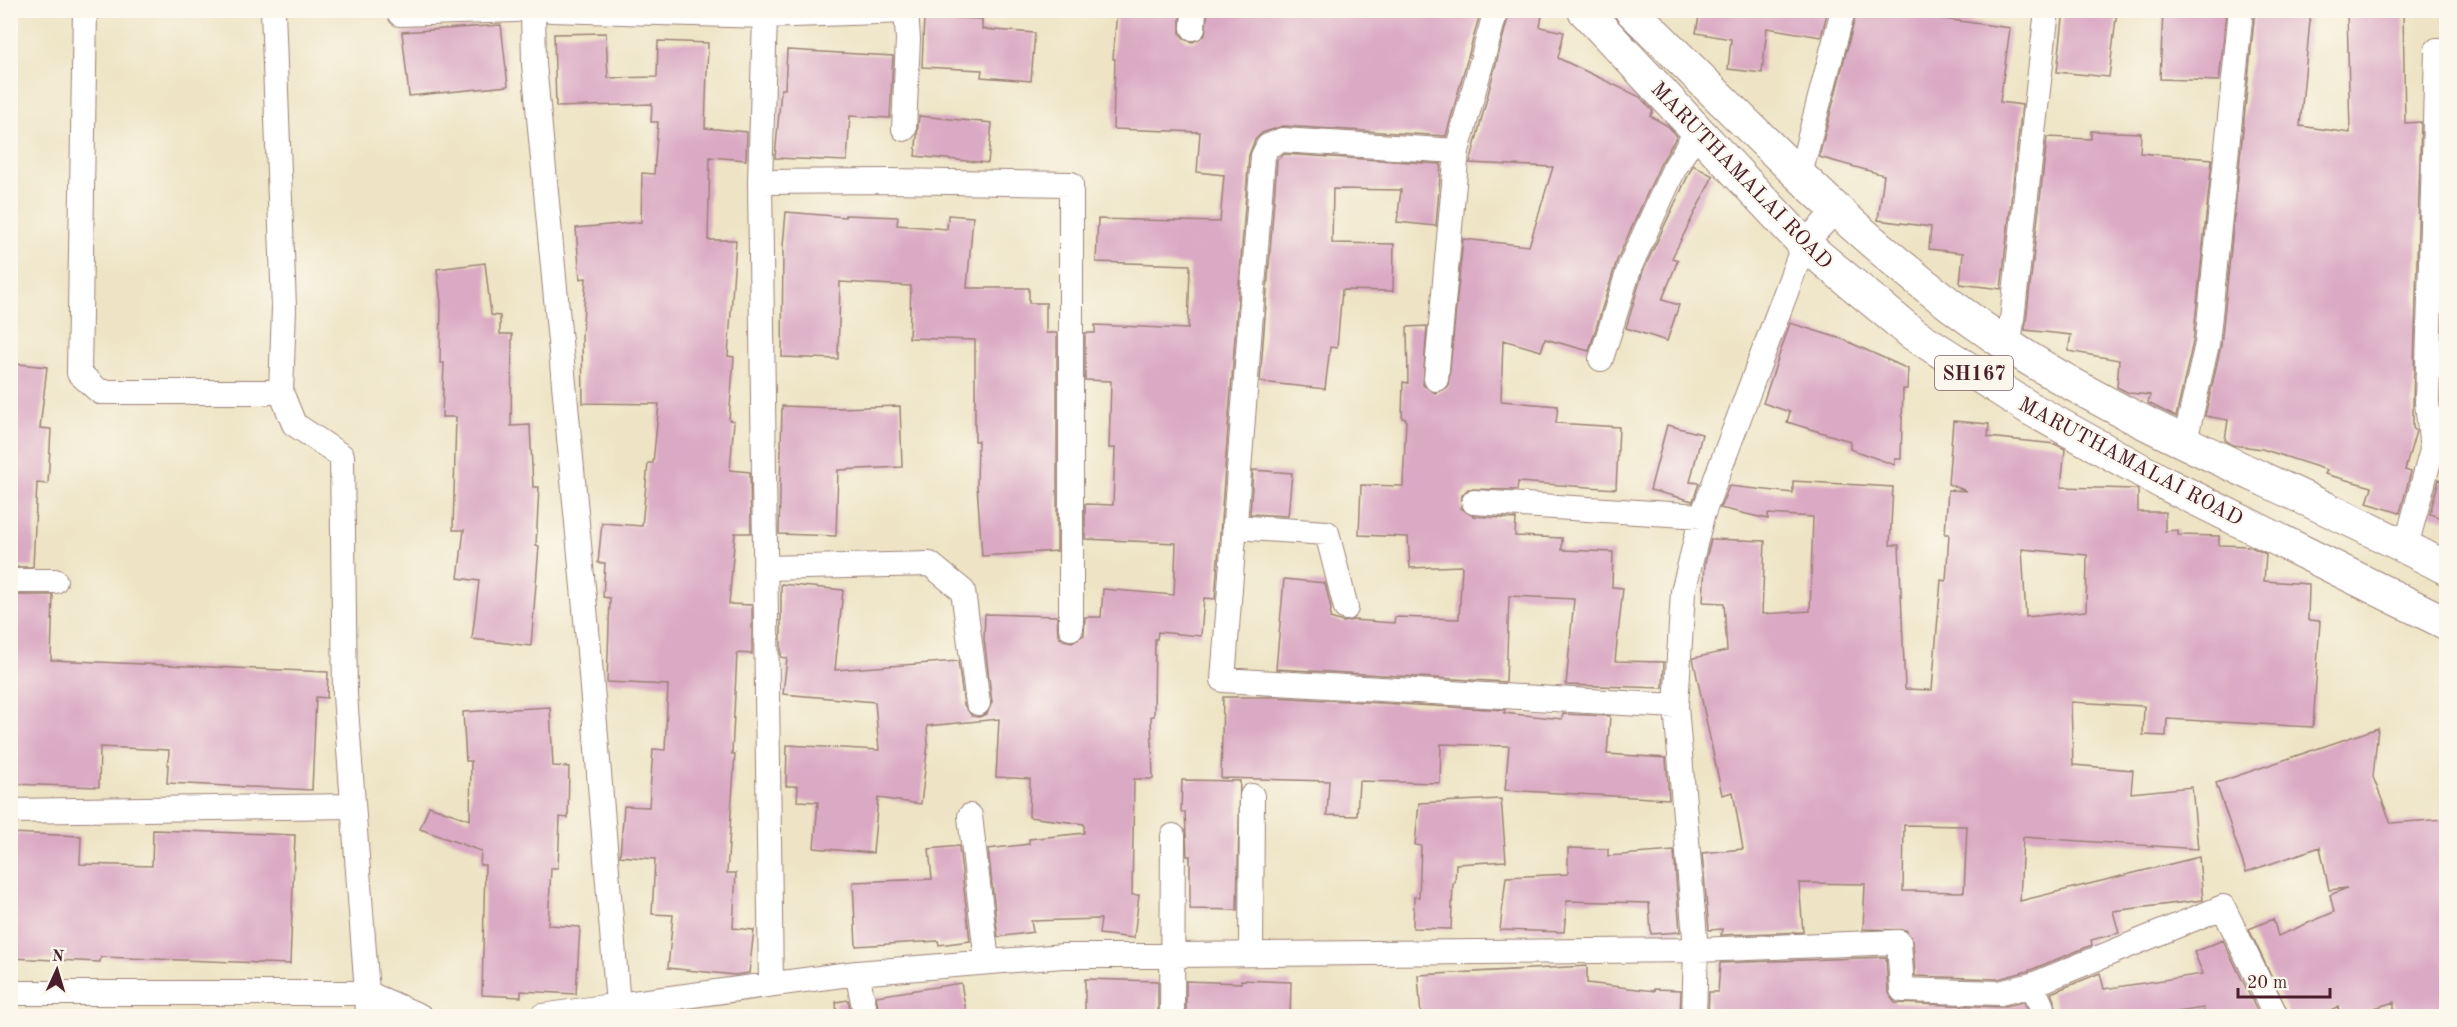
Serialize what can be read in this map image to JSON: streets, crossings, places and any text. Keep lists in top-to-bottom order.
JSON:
{
  "streets": {
    "main road": ["MARUTHAMALAI ROAD", "SH167"]
  },
  "scale_bar": "20 m",
  "north": "top"
}
